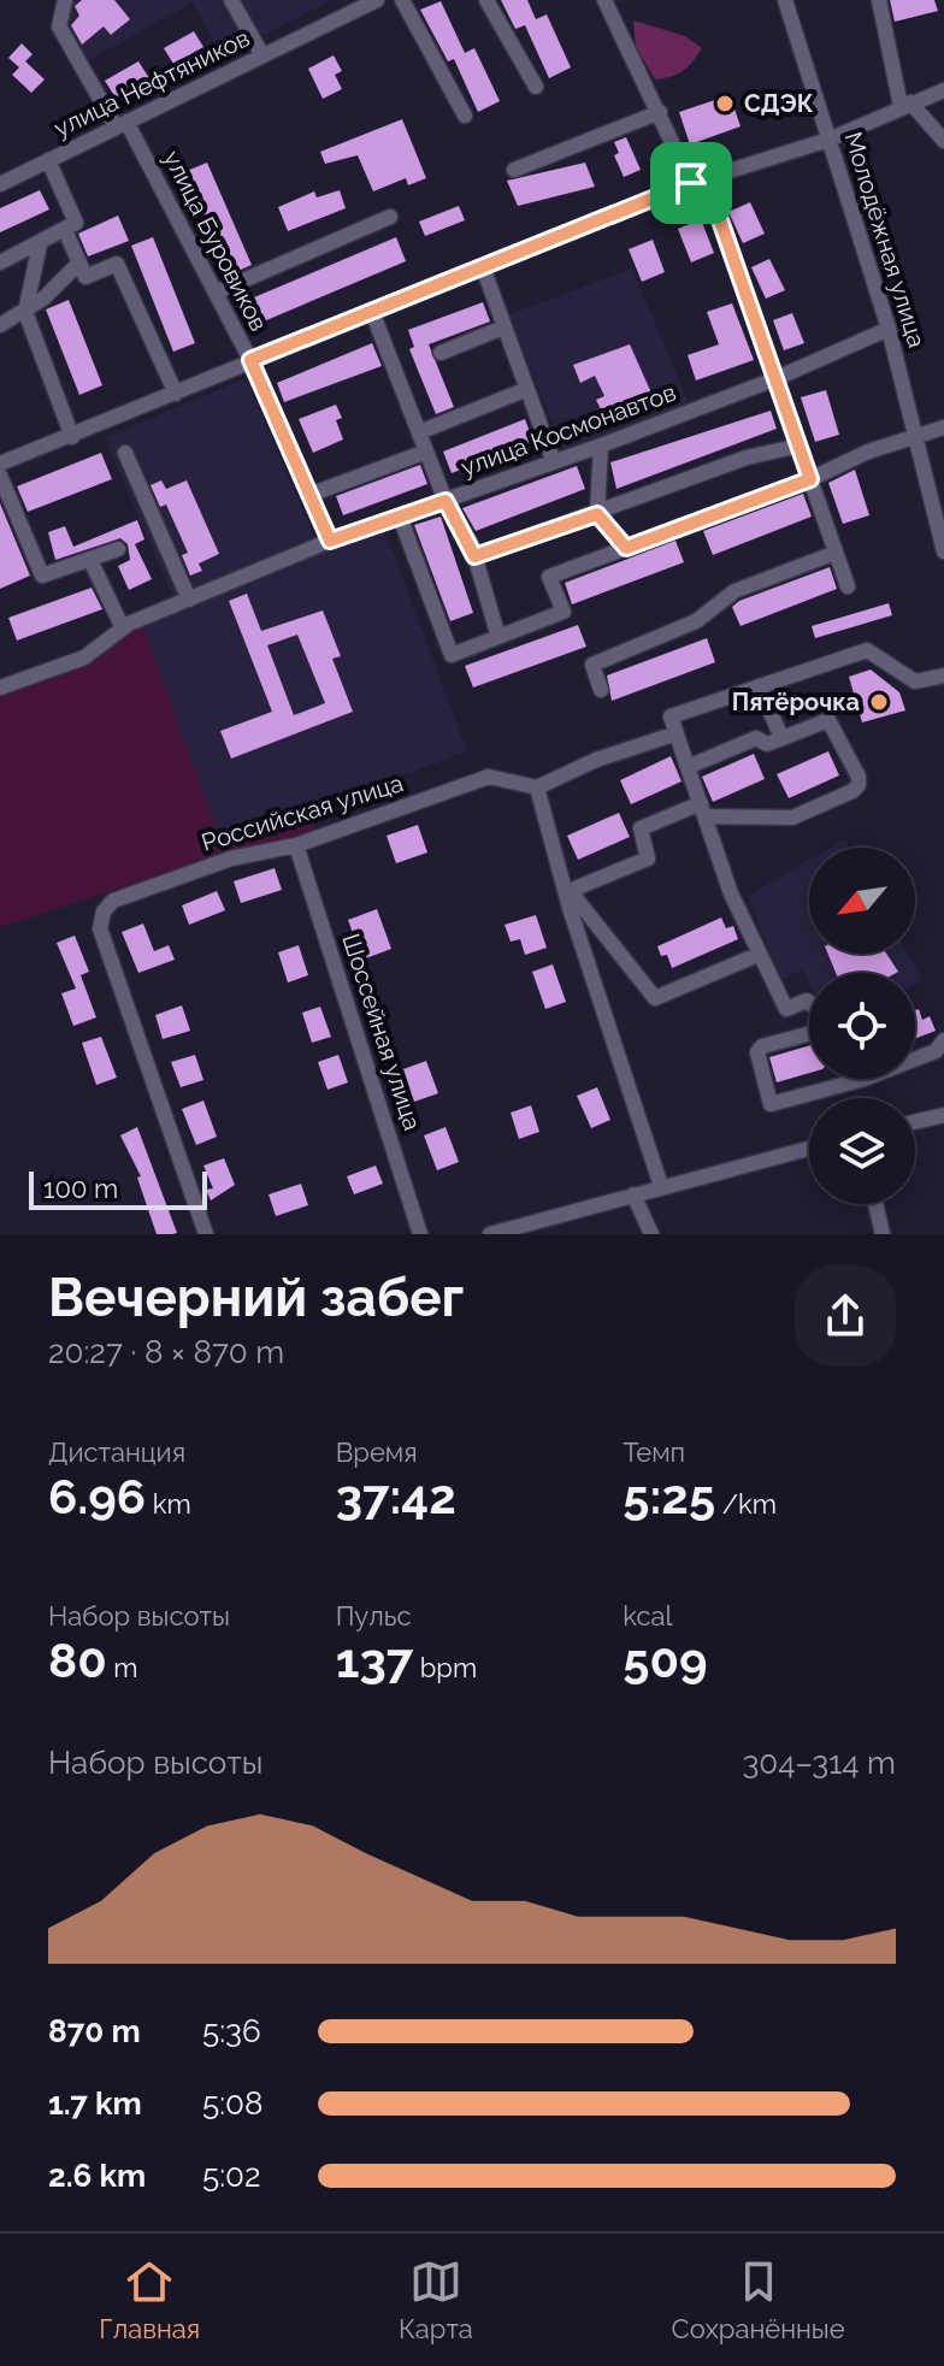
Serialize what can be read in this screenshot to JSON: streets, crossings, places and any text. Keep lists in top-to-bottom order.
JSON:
{
  "streets": {
    "street": [
      "улица Нефтяников",
      "Молодёжная улица",
      "улица Буровиков",
      "улица Космонавтов",
      "Российская улица",
      "Шоссейная улица"
    ]
  },
  "crossings": [
    ["улица Нефтяников", "улица Буровиков"],
    ["Молодёжная улица", "улица Космонавтов"],
    ["улица Буровиков", "улица Космонавтов"],
    ["Российская улица", "Шоссейная улица"]
  ],
  "places": ["СДЭК", "Пятёрочка"],
  "scale_bar": "100 m",
  "north": "bottom left",
  "page": {
    "scale": "100 m",
    "heading": ["Вечерний забег", "20:27 · 8 × 870 m"],
    "stats": [
      ["Дистанция", "6.96 km"],
      ["Время", "37:42"],
      ["Темп", "5:25 /km"],
      ["Набор высоты", "80 m"],
      ["Пульс", "137 bpm"],
      ["kcal", "509"]
    ],
    "chart": ["Набор высоты", "304–314 m"],
    "list": [
      {
        "name": "870 m",
        "note": "5:36"
      },
      {
        "name": "1.7 km",
        "note": "5:08"
      },
      {
        "name": "2.6 km",
        "note": "5:02"
      }
    ],
    "tabs": ["Главная", "Карта", "Сохранённые"]
  }
}
